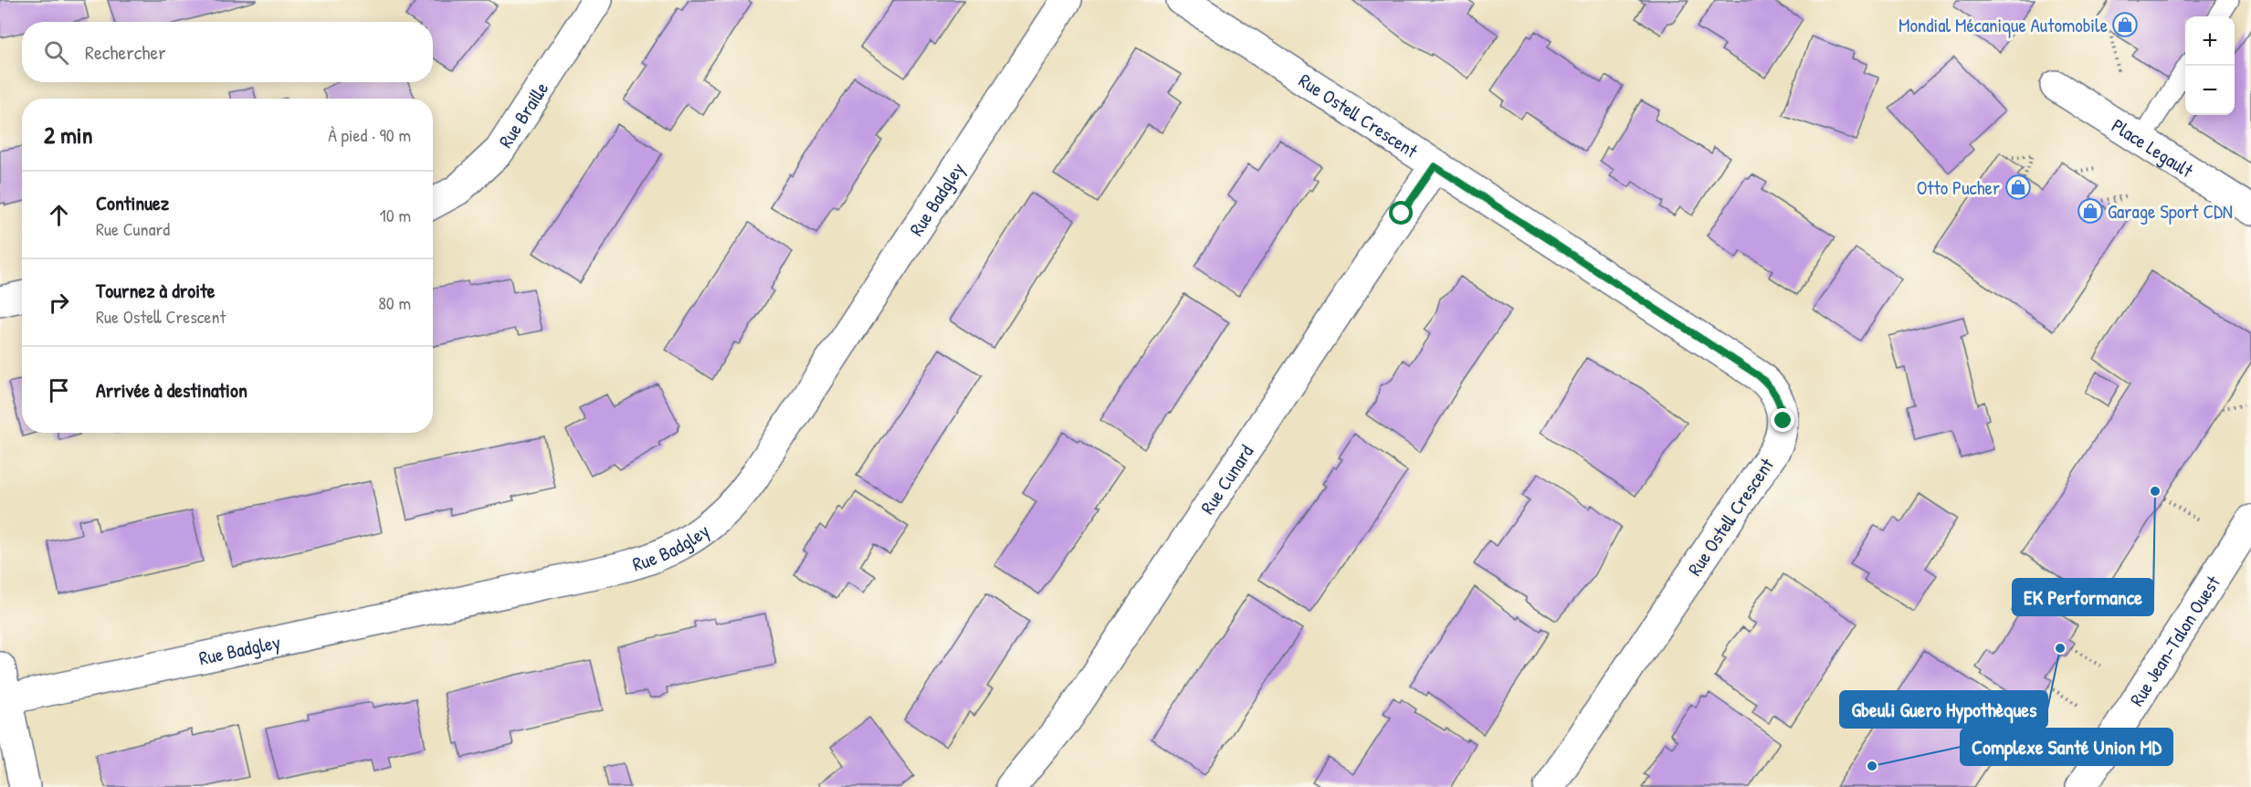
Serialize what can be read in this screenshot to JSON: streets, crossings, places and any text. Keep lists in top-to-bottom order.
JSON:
{
  "streets": {
    "street": [
      "Rue Braille",
      "Rue Ostell Crescent",
      "Place Legault",
      "Rue Badgley",
      "Rue Cunard",
      "Rue Jean-Talon Ouest"
    ]
  },
  "crossings": [
    ["Rue Ostell Crescent", "Rue Cunard"]
  ],
  "places": {
    "shop": ["Mondial Mécanique Automobile", "Otto Pucher", "Garage Sport CDN"],
    "other": ["EK Performance", "Gbeuli Guero Hypothèques", "Complexe Santé Union MD"]
  },
  "page": {
    "map_buttons": ["+", "−"],
    "search": "Rechercher",
    "heading": ["2 min", "À pied · 90 m"],
    "list": [
      ["Continuez", "Rue Cunard", "10 m"],
      ["Tournez à droite", "Rue Ostell Crescent", "80 m"],
      "Arrivée à destination"
    ]
  }
}
